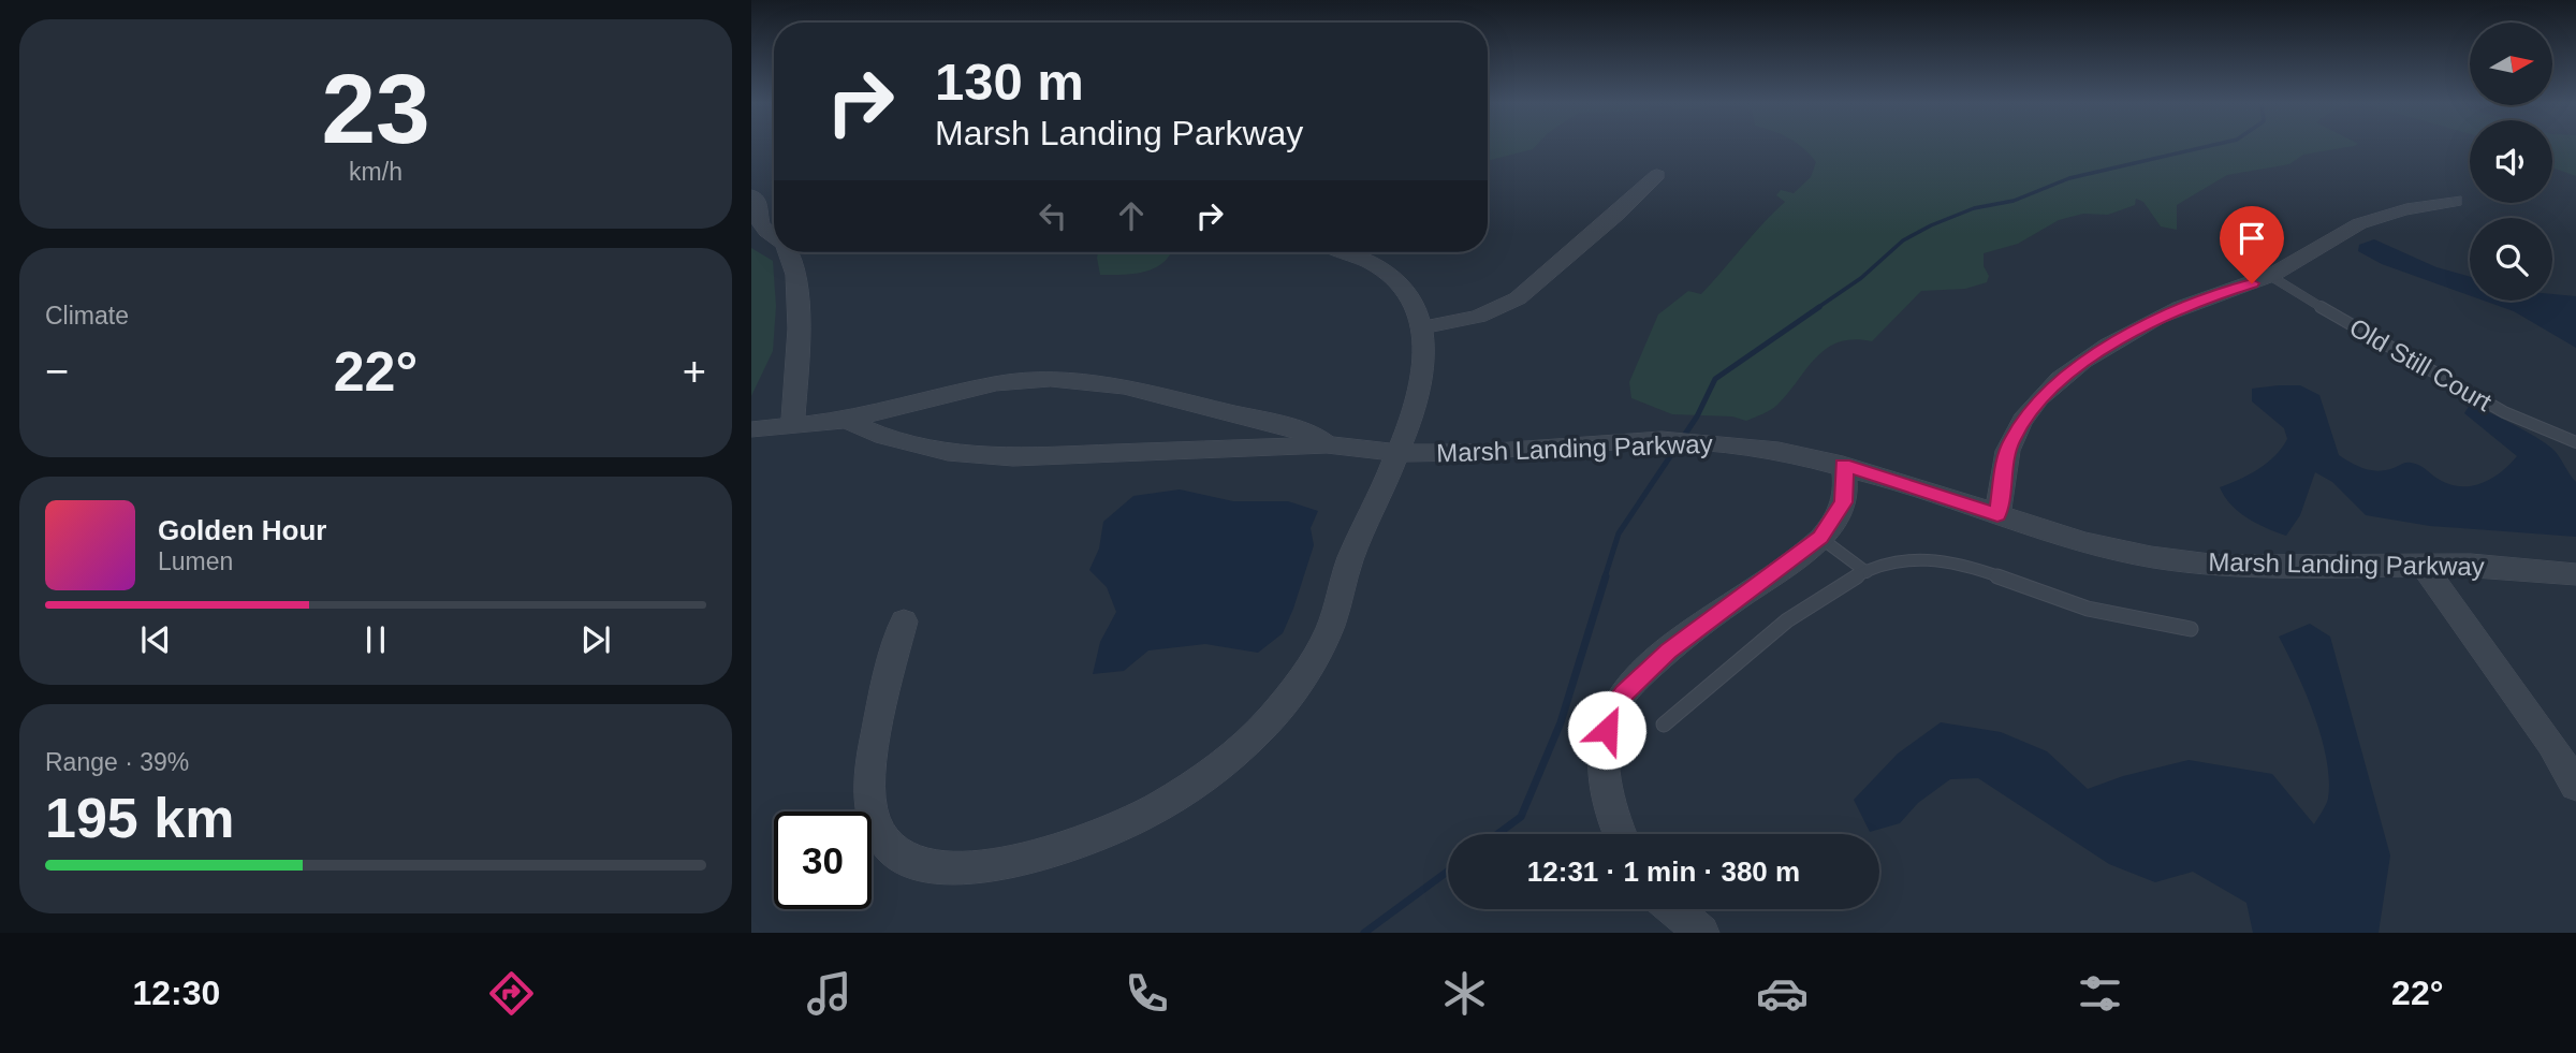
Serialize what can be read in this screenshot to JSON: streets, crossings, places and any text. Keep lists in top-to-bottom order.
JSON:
{
  "streets": {
    "street": ["Marsh Landing Parkway"],
    "lane": ["Old Still Court"]
  },
  "north": "right",
  "page": {
    "tile": [
      ["23", "km/h"],
      "Climate",
      ["Range · 39%", "195 km"]
    ],
    "turn": ["130 m", "Marsh Landing Parkway"],
    "heat": ["−", "22°", "+"],
    "song": ["Golden Hour", "Lumen"],
    "limit": "30",
    "trip": "12:31 · 1 min · 380 m",
    "tabs": ["12:30", "22°"]
  }
}
